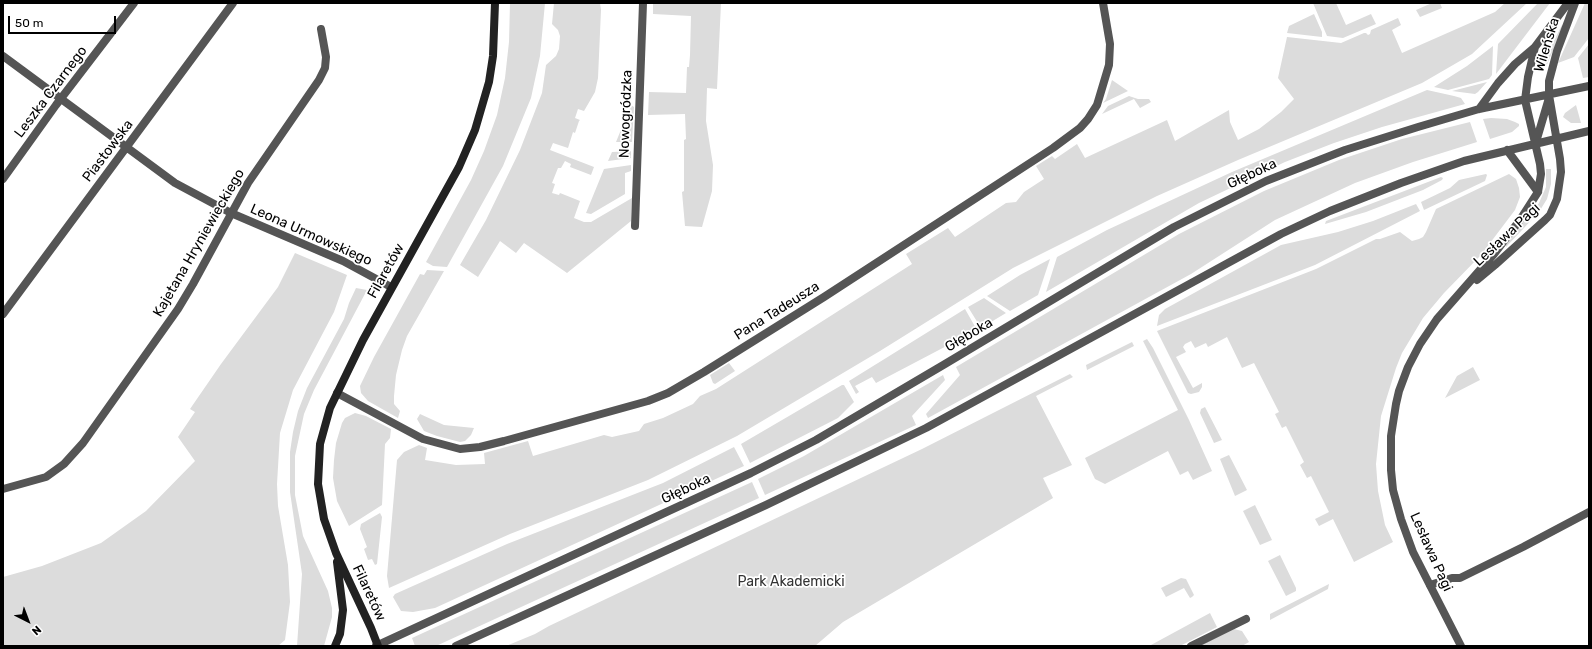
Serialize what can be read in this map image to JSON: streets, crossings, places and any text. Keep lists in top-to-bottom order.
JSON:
{
  "streets": {
    "main road": ["Filaretów"],
    "street": [
      "Wileńska",
      "Leszka Czarnego",
      "Nowogródzka",
      "Piastowska",
      "Głęboka",
      "Leona Urmowskiego",
      "Lesława Pagi",
      "Kajetana Hryniewieckiego",
      "Pana Tadeusza"
    ]
  },
  "crossings": [
    ["Wileńska", "Głęboka"],
    ["Wileńska", "Lesława Pagi"],
    ["Leszka Czarnego", "Leona Urmowskiego"],
    ["Piastowska", "Leona Urmowskiego"],
    ["Głęboka", "Lesława Pagi"],
    ["Głęboka", "Filaretów"],
    ["Leona Urmowskiego", "Kajetana Hryniewieckiego"],
    ["Leona Urmowskiego", "Filaretów"],
    ["Filaretów", "Pana Tadeusza"]
  ],
  "parks": ["Park Akademicki"],
  "scale_bar": "50 m",
  "north": "bottom right"
}
